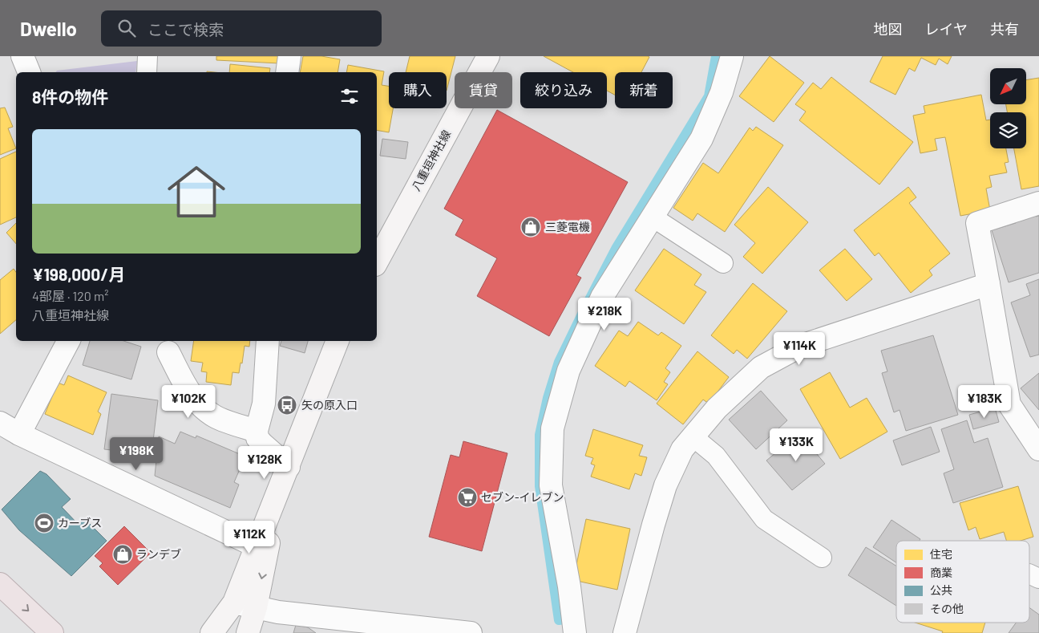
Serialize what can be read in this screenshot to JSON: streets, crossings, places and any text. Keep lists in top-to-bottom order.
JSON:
{
  "streets": {
    "main road": ["八重垣神社線"]
  },
  "places": {
    "shop": ["三菱電機", "ランデブ"],
    "bus stop": ["矢の原入口"],
    "supermarket": ["セブン-イレブン"],
    "sports": ["カーブス"]
  },
  "legend": [
    "住宅",
    "商業",
    "公共",
    "その他"
  ],
  "north": "bottom left",
  "page": {
    "header": "Dwello",
    "search": "ここで検索",
    "nav": ["地図", "レイヤ", "共有"],
    "chip": [
      "購入",
      "賃貸",
      "絞り込み",
      "新着"
    ],
    "heading": "8件の物件",
    "list": [
      {
        "name": "¥198,000/月",
        "note": "4部屋 · 120 m² · 八重垣神社線"
      }
    ],
    "price": [
      "¥218K",
      "¥114K",
      "¥102K",
      "¥183K",
      "¥133K",
      "¥198K",
      "¥128K",
      "¥112K"
    ]
  }
}
